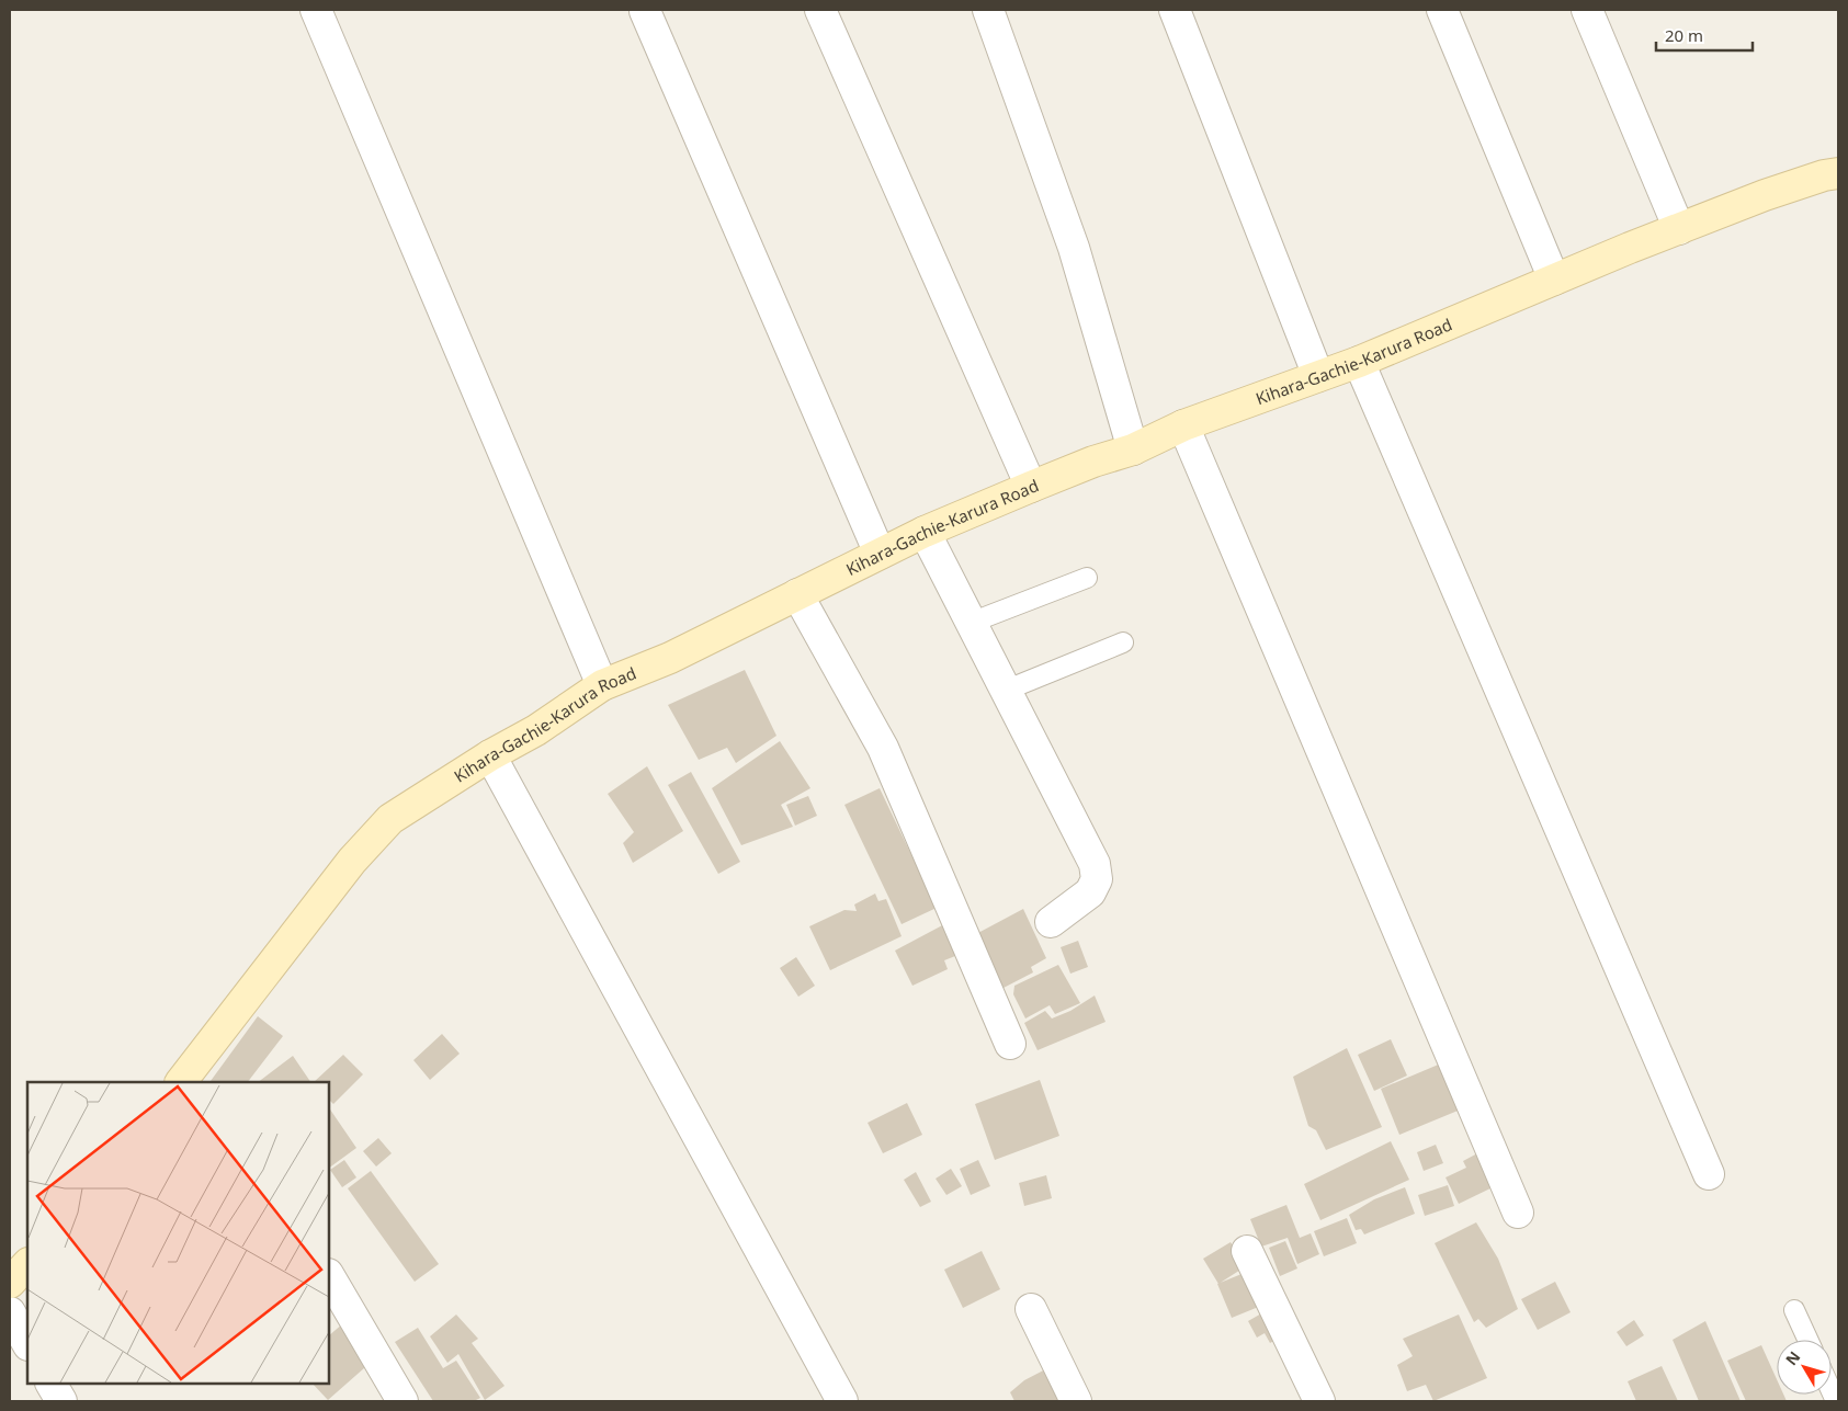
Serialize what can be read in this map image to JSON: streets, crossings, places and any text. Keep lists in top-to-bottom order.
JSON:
{
  "streets": {
    "street": ["Kihara-Gachie-Karura Road"]
  },
  "scale_bar": "20 m",
  "north": "top left"
}
